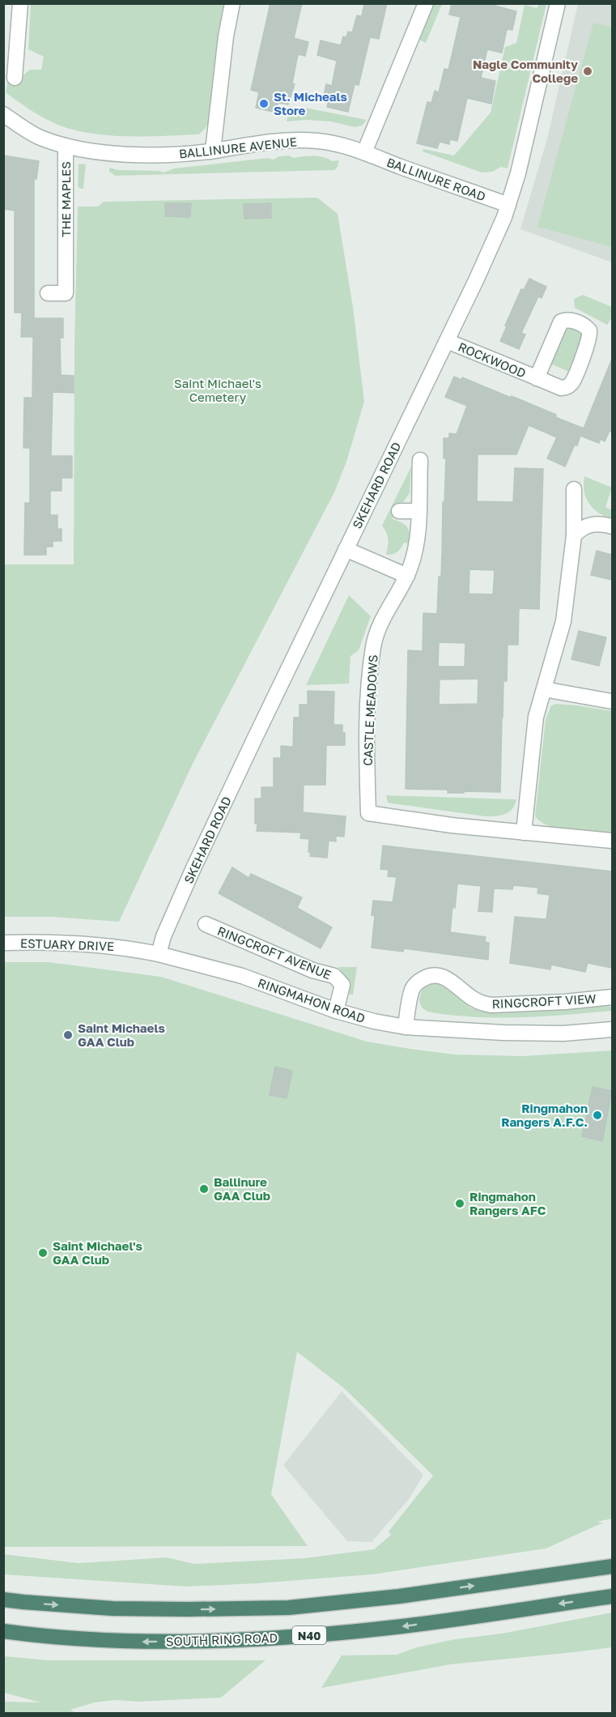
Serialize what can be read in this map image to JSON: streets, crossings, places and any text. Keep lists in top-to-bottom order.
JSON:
{
  "streets": {
    "highway": ["N40", "SOUTH RING ROAD"],
    "street": [
      "BALLINURE AVENUE",
      "BALLINURE ROAD",
      "THE MAPLES",
      "ROCKWOOD",
      "SKEHARD ROAD",
      "CASTLE MEADOWS",
      "ESTUARY DRIVE",
      "RINGCROFT AVENUE",
      "RINGMAHON ROAD",
      "RINGCROFT VIEW"
    ]
  },
  "crossings": [
    ["BALLINURE AVENUE", "BALLINURE ROAD"],
    ["BALLINURE AVENUE", "THE MAPLES"],
    ["BALLINURE ROAD", "SKEHARD ROAD"],
    ["ROCKWOOD", "SKEHARD ROAD"],
    ["SKEHARD ROAD", "ESTUARY DRIVE"],
    ["SKEHARD ROAD", "RINGMAHON ROAD"],
    ["ESTUARY DRIVE", "RINGMAHON ROAD"],
    ["RINGCROFT AVENUE", "RINGMAHON ROAD"],
    ["RINGMAHON ROAD", "RINGCROFT VIEW"]
  ],
  "parks": ["Saint Michael's Cemetery"],
  "places": [
    "Nagle Community College",
    "St. Micheals Store",
    "Saint Michaels GAA Club",
    "Ringmahon Rangers A.F.C.",
    "Ballinure GAA Club",
    "Ringmahon Rangers AFC",
    "Saint Michael's GAA Club"
  ]
}
